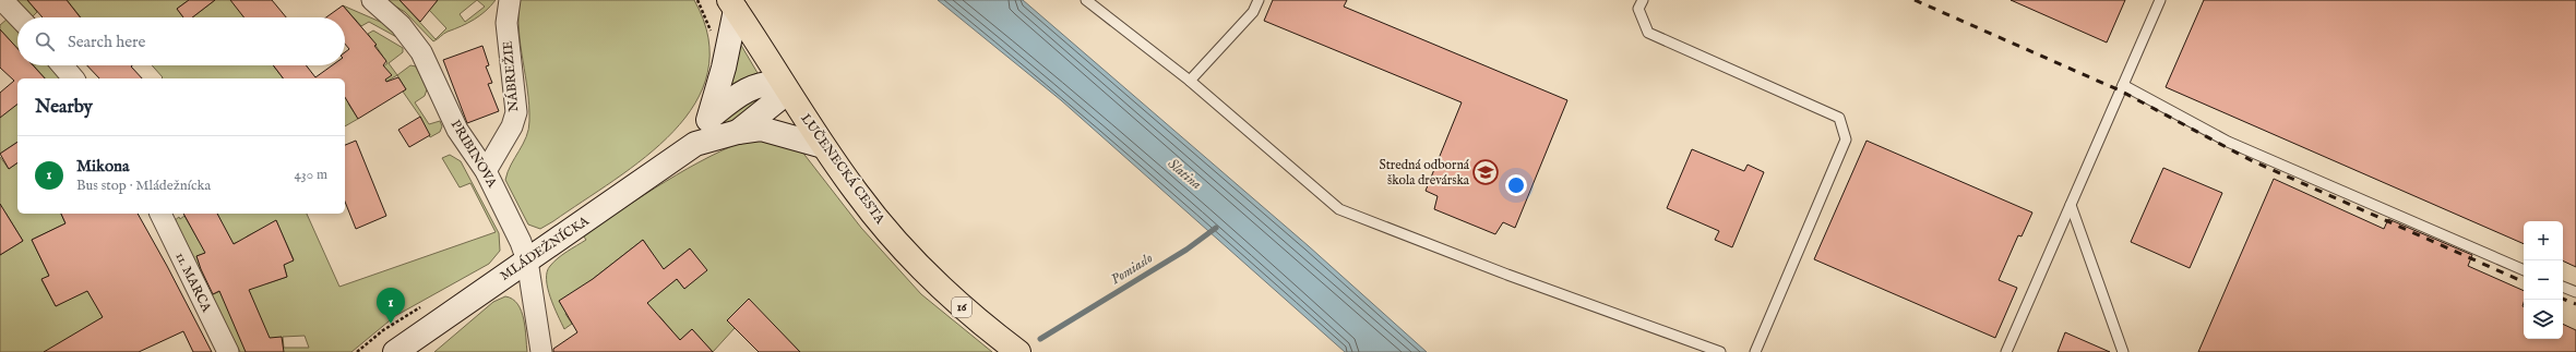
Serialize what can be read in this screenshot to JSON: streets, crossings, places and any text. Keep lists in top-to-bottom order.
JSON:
{
  "streets": {
    "main road": ["LUČENECKÁ CESTA", "16"],
    "street": [
      "NÁBREŽIE",
      "PRIBINOVA",
      "MLÁDEŽNÍCKA",
      "11. MARCA"
    ]
  },
  "crossings": [
    ["NÁBREŽIE", "PRIBINOVA"],
    ["PRIBINOVA", "MLÁDEŽNÍCKA"]
  ],
  "water": ["Slatina", "Pomiaslo"],
  "places": {
    "school or university": ["Stredná odborná škola drevárska"]
  },
  "page": {
    "search": "Search here",
    "heading": "Nearby",
    "list": [
      {
        "mark": "1",
        "name": "Mikona",
        "note": "Bus stop · Mládežnícka",
        "value": "430 m"
      }
    ],
    "map_buttons": ["+", "−"],
    "pins": "1"
  }
}
